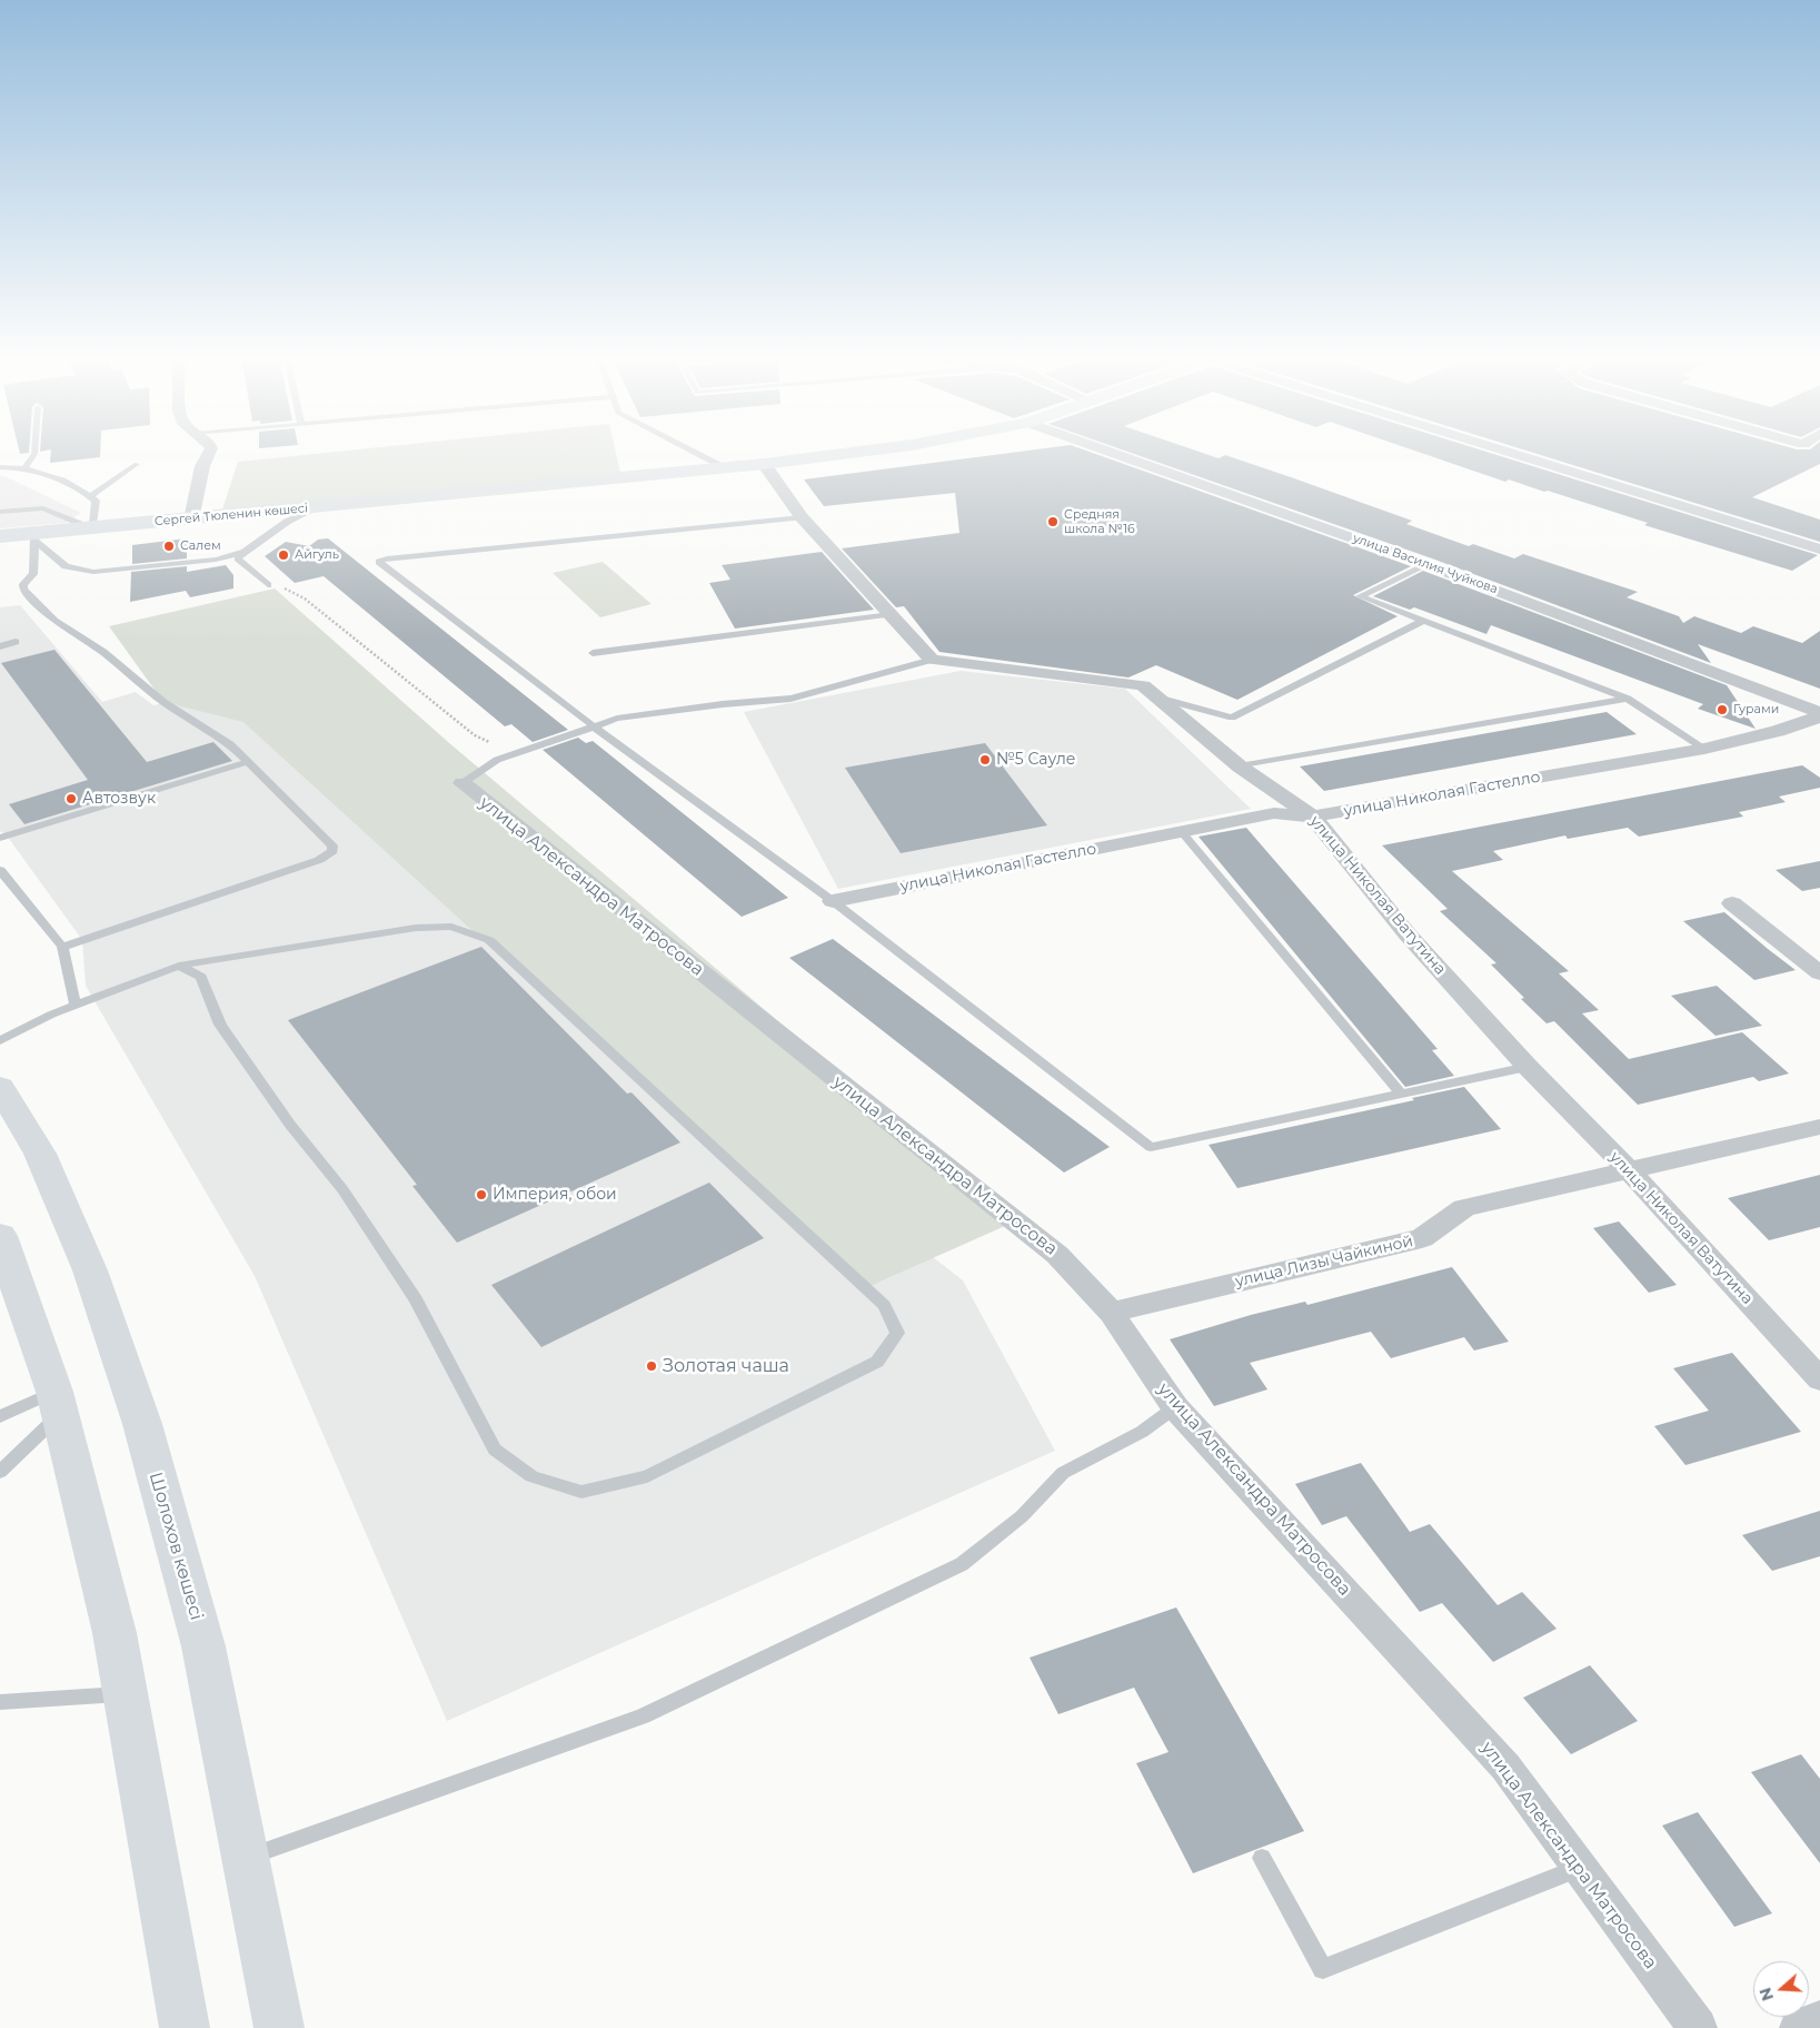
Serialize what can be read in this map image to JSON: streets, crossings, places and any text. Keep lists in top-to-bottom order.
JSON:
{
  "streets": {
    "main road": ["Сергей Тюленин көшесі", "Шолохов көшесі"],
    "street": [
      "улица Василия Чуйкова",
      "улица Николая Гастелло",
      "улица Александра Матросова",
      "улица Николая Ватутина",
      "улица Лизы Чайкиной"
    ]
  },
  "crossings": [
    ["улица Василия Чуйкова", "улица Николая Гастелло"],
    ["улица Николая Гастелло", "улица Николая Ватутина"],
    ["улица Александра Матросова", "улица Лизы Чайкиной"],
    ["улица Николая Ватутина", "улица Лизы Чайкиной"]
  ],
  "places": [
    "Средняя школа №16",
    "Салем",
    "Айгуль",
    "Гурами",
    "№5 Сауле",
    "Автозвук",
    "Империя, обои",
    "Золотая чаша"
  ],
  "north": "left"
}
